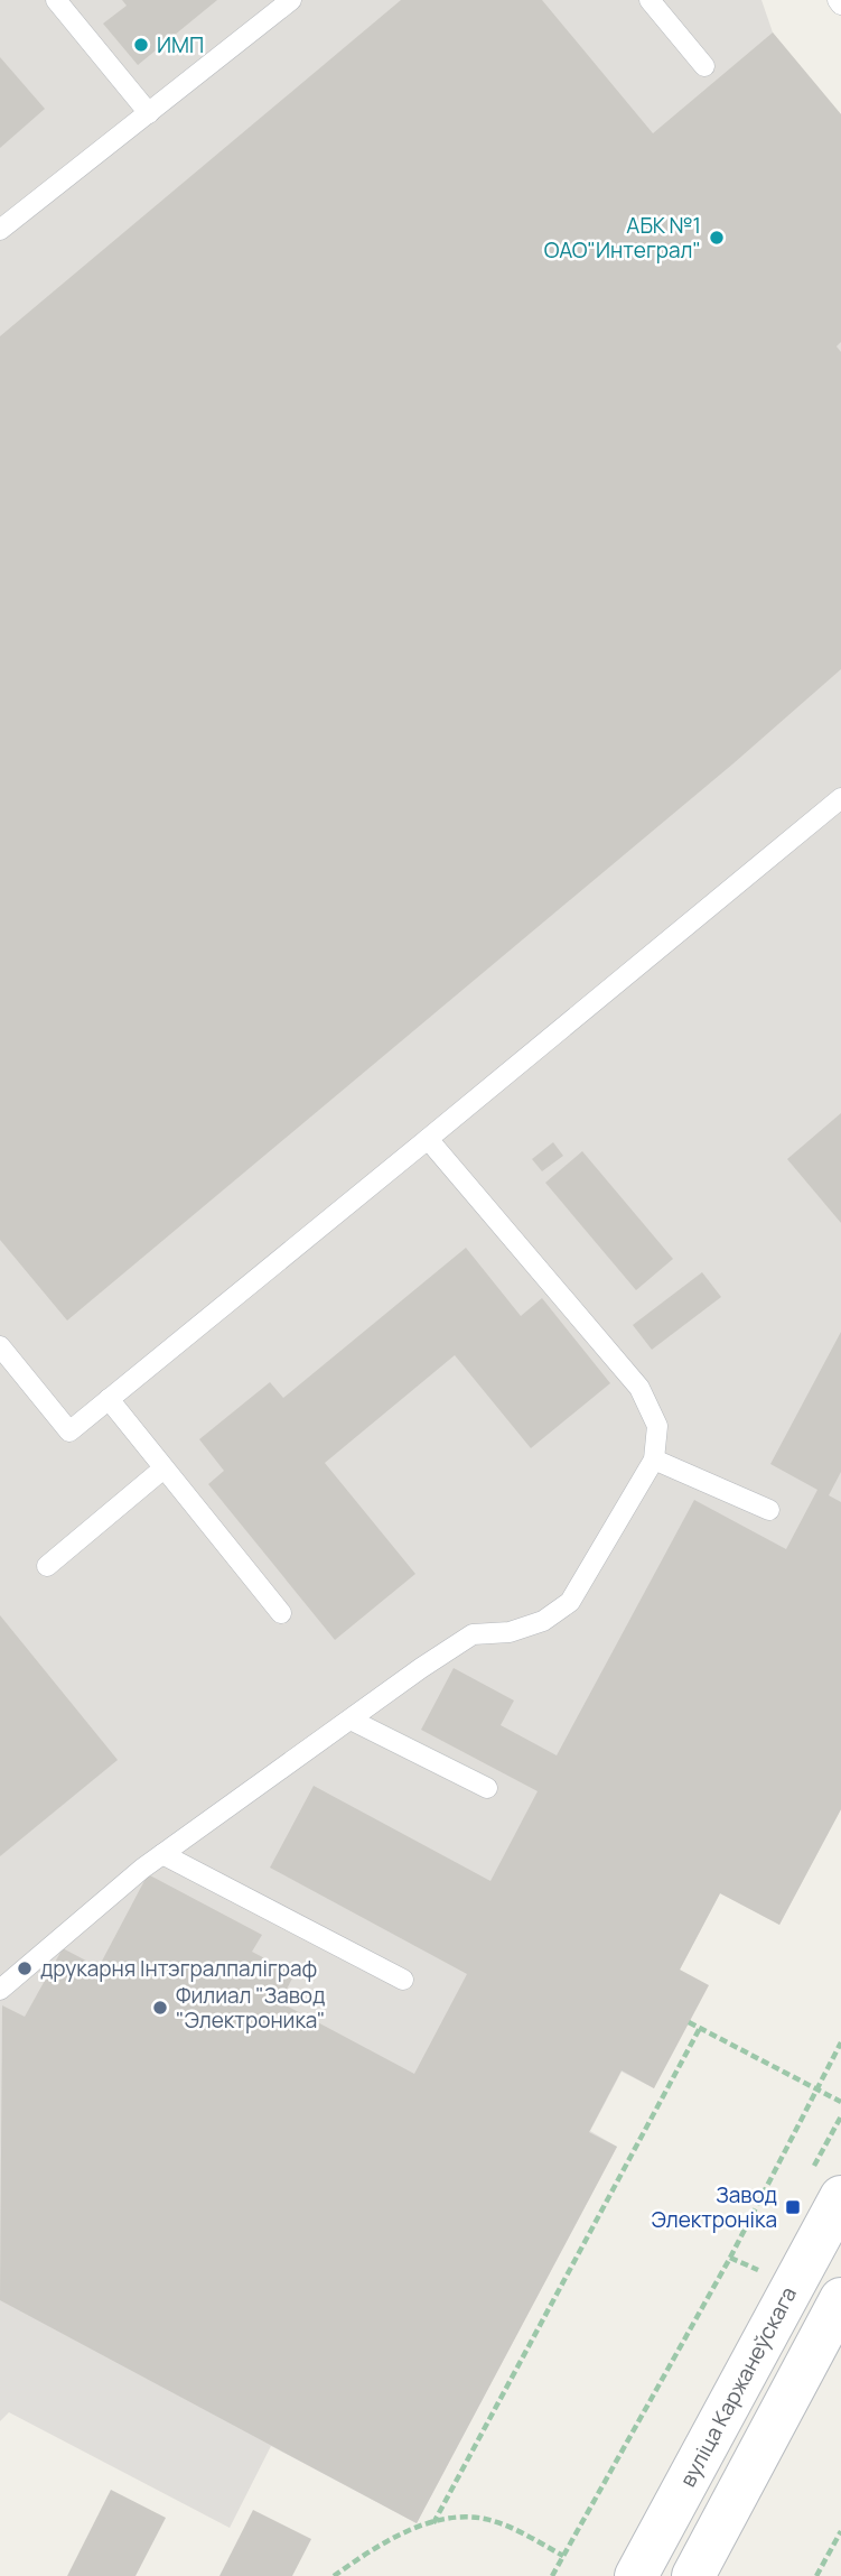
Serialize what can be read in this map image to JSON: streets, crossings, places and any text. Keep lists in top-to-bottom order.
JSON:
{
  "streets": {
    "main road": ["вуліца Каржанеўскага"]
  },
  "places": {
    "other": [
      "ИМП",
      "АБК №1 ОАО\"Интеграл\"",
      "друкарня Інтэгралпаліграф",
      "Филиал \"Завод \"Электроника\""
    ],
    "transit": ["Завод Электроніка"]
  }
}
